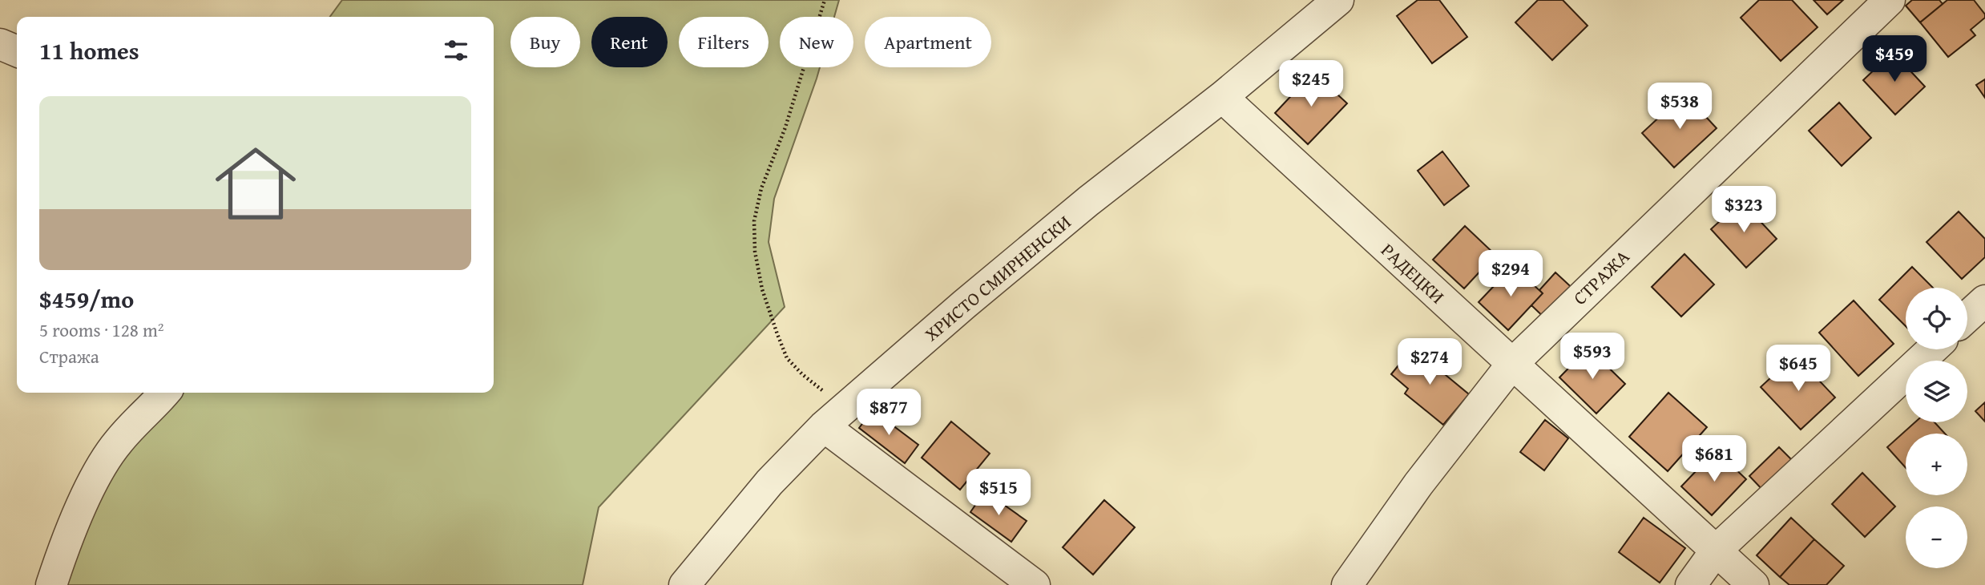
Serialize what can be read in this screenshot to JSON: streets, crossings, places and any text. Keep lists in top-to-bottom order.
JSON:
{
  "streets": {
    "street": ["РАДЕЦКИ", "СТРАЖА", "ХРИСТО СМИРНЕНСКИ"]
  },
  "crossings": [
    ["РАДЕЦКИ", "СТРАЖА"],
    ["РАДЕЦКИ", "ХРИСТО СМИРНЕНСКИ"]
  ],
  "page": {
    "chip": [
      "Buy",
      "Rent",
      "Filters",
      "New",
      "Apartment"
    ],
    "heading": "11 homes",
    "price": [
      "$459",
      "$245",
      "$538",
      "$323",
      "$294",
      "$593",
      "$274",
      "$645",
      "$877",
      "$681",
      "$515"
    ],
    "list": [
      {
        "name": "$459/mo",
        "note": "5 rooms · 128 m² · Стража"
      }
    ],
    "map_buttons": ["+", "−"]
  }
}
